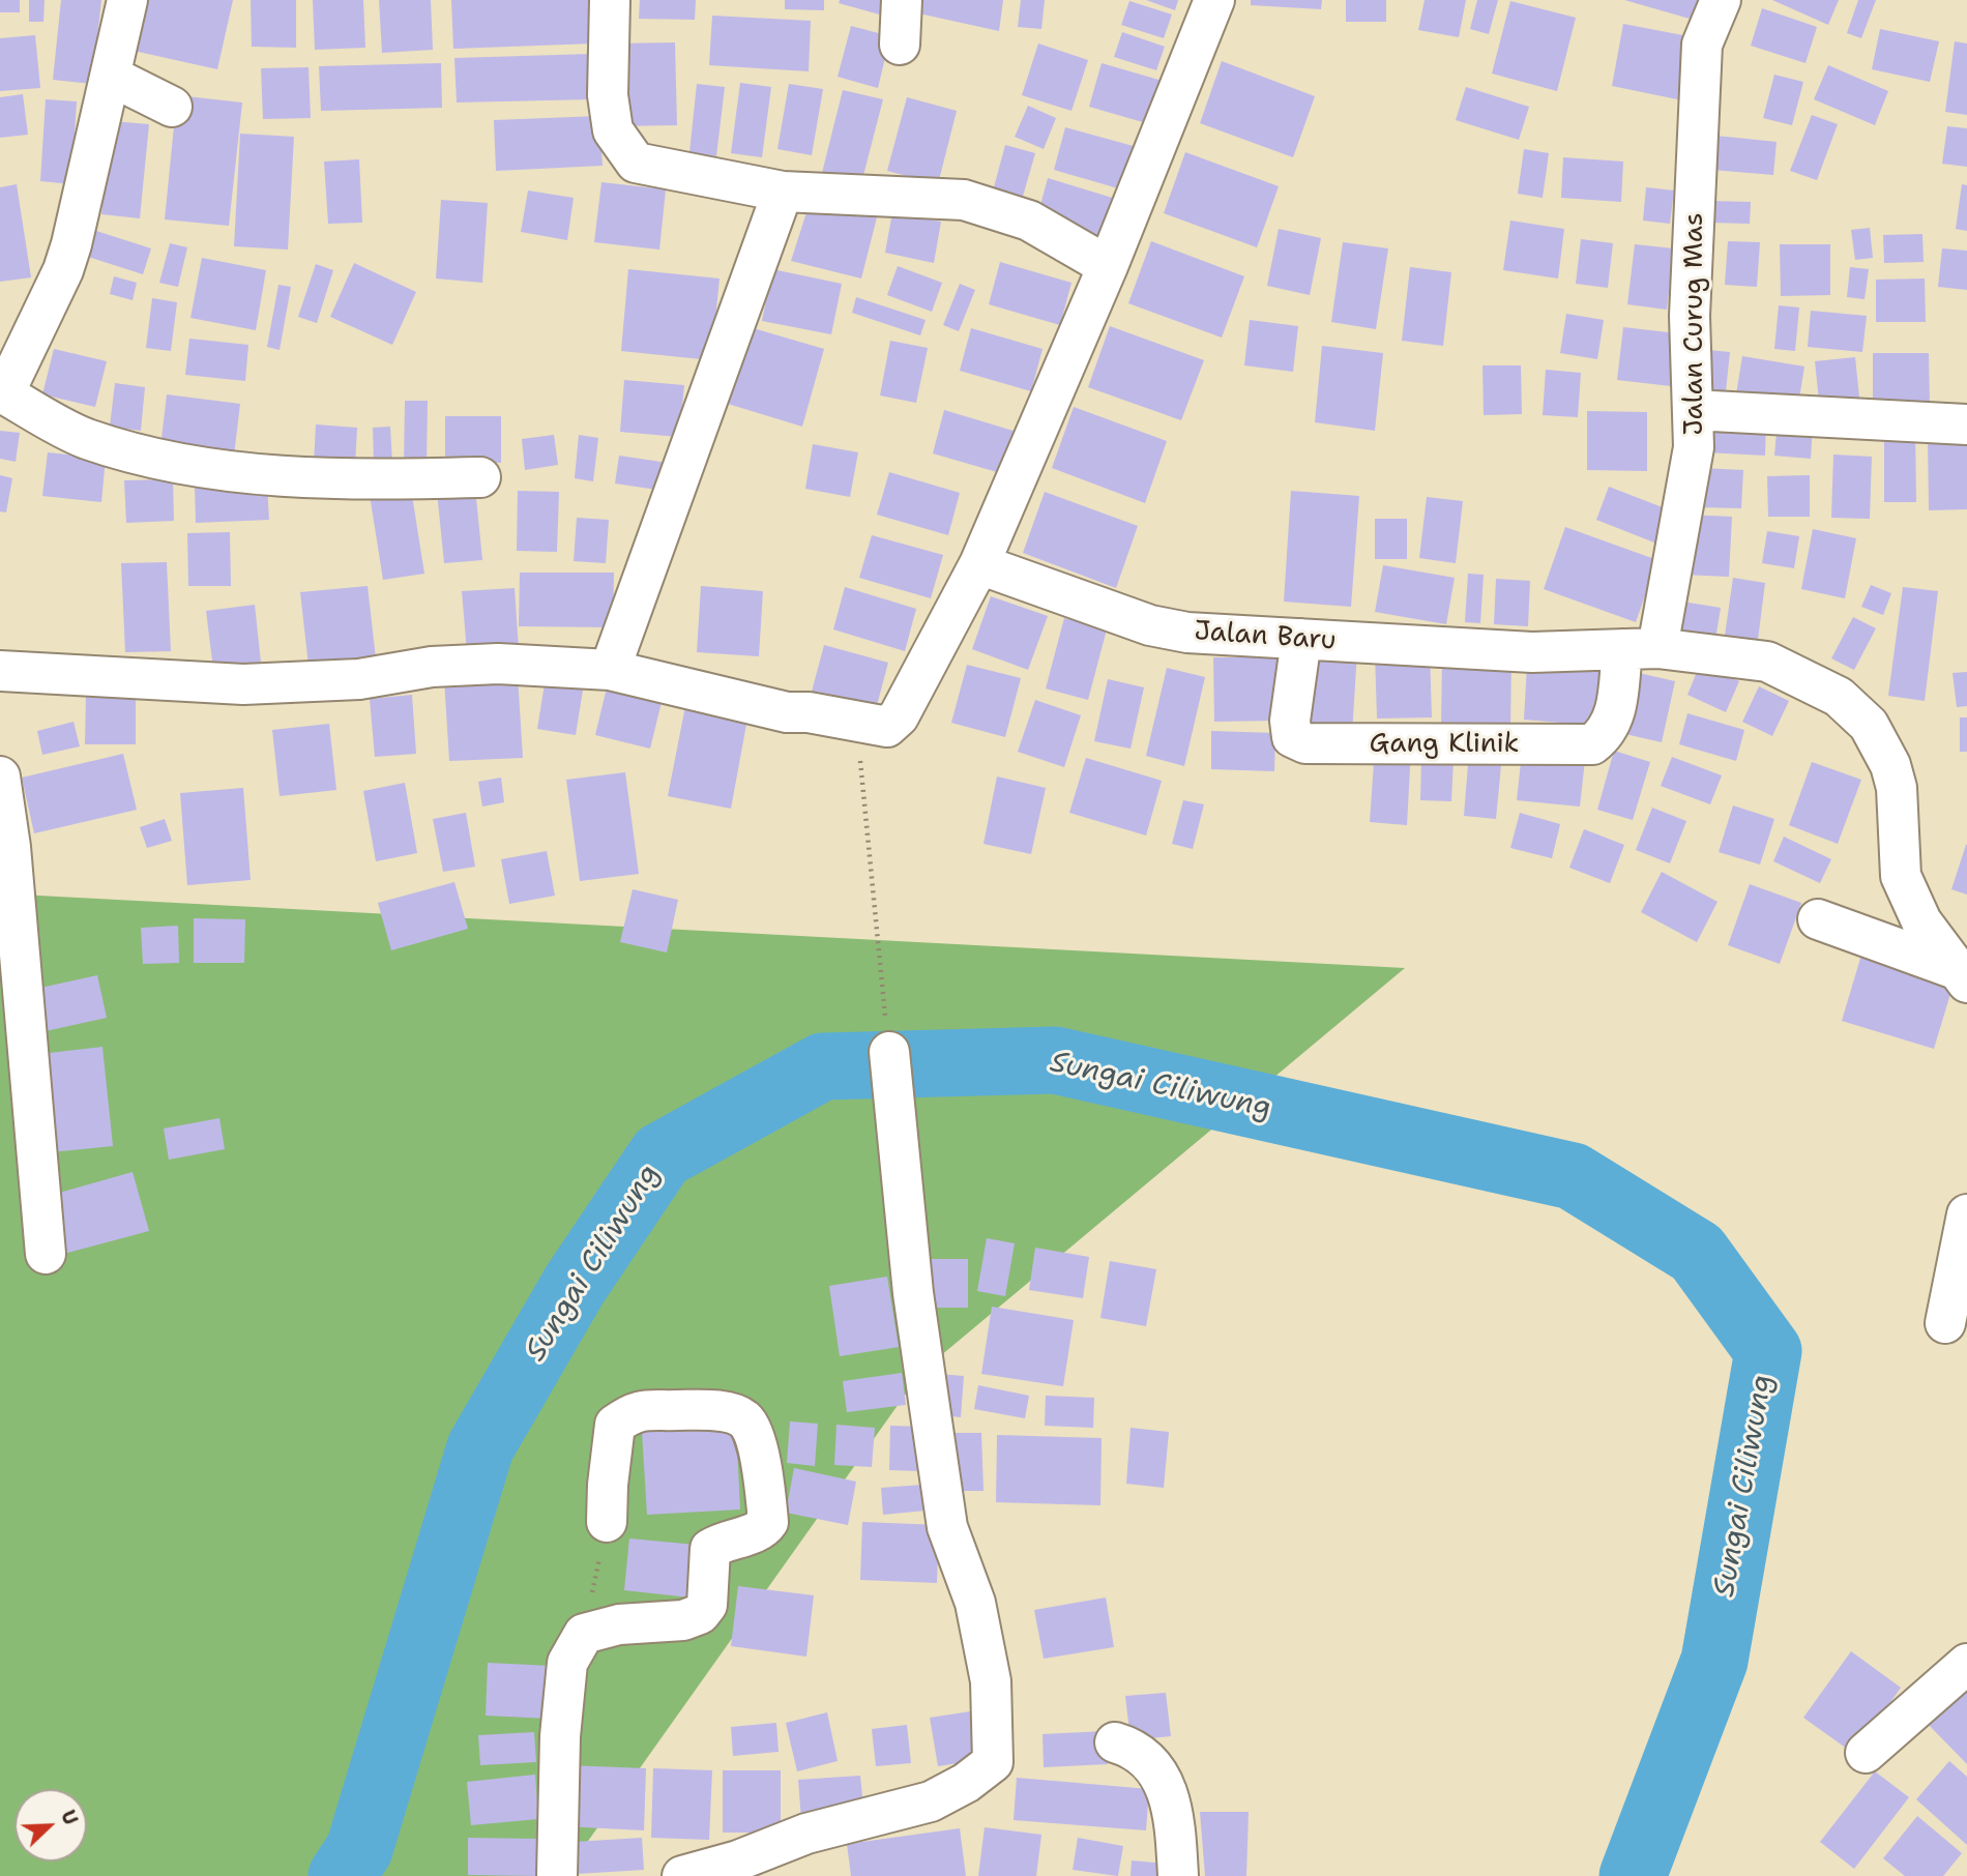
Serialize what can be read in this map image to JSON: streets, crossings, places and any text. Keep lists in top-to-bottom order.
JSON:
{
  "streets": {
    "street": ["Jalan Curug Mas", "Jalan Baru", "Gang Klinik"]
  },
  "crossings": [
    ["Jalan Curug Mas", "Jalan Baru"],
    ["Jalan Curug Mas", "Gang Klinik"],
    ["Jalan Baru", "Gang Klinik"]
  ],
  "water": ["Sungai Ciliwung"],
  "north": "top right"
}
